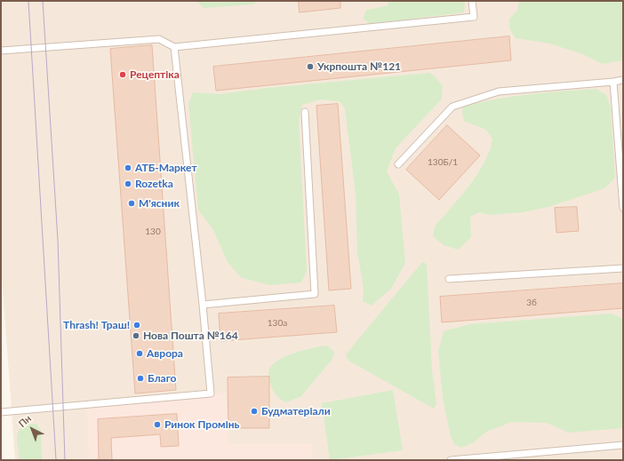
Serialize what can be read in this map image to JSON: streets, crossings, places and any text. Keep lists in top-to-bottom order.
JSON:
{
  "places": [
    "Укрпошта №121",
    "Рецептіка",
    "АТБ-Маркет",
    "Rozetka",
    "М'ясник",
    "Thrash! Траш!",
    "Нова Пошта №164",
    "Аврора",
    "Благо",
    "Будматеріали",
    "Ринок Промінь"
  ],
  "house_numbers": [
    "130Б/1",
    "130",
    "3б",
    "130а"
  ],
  "north": "top left"
}
